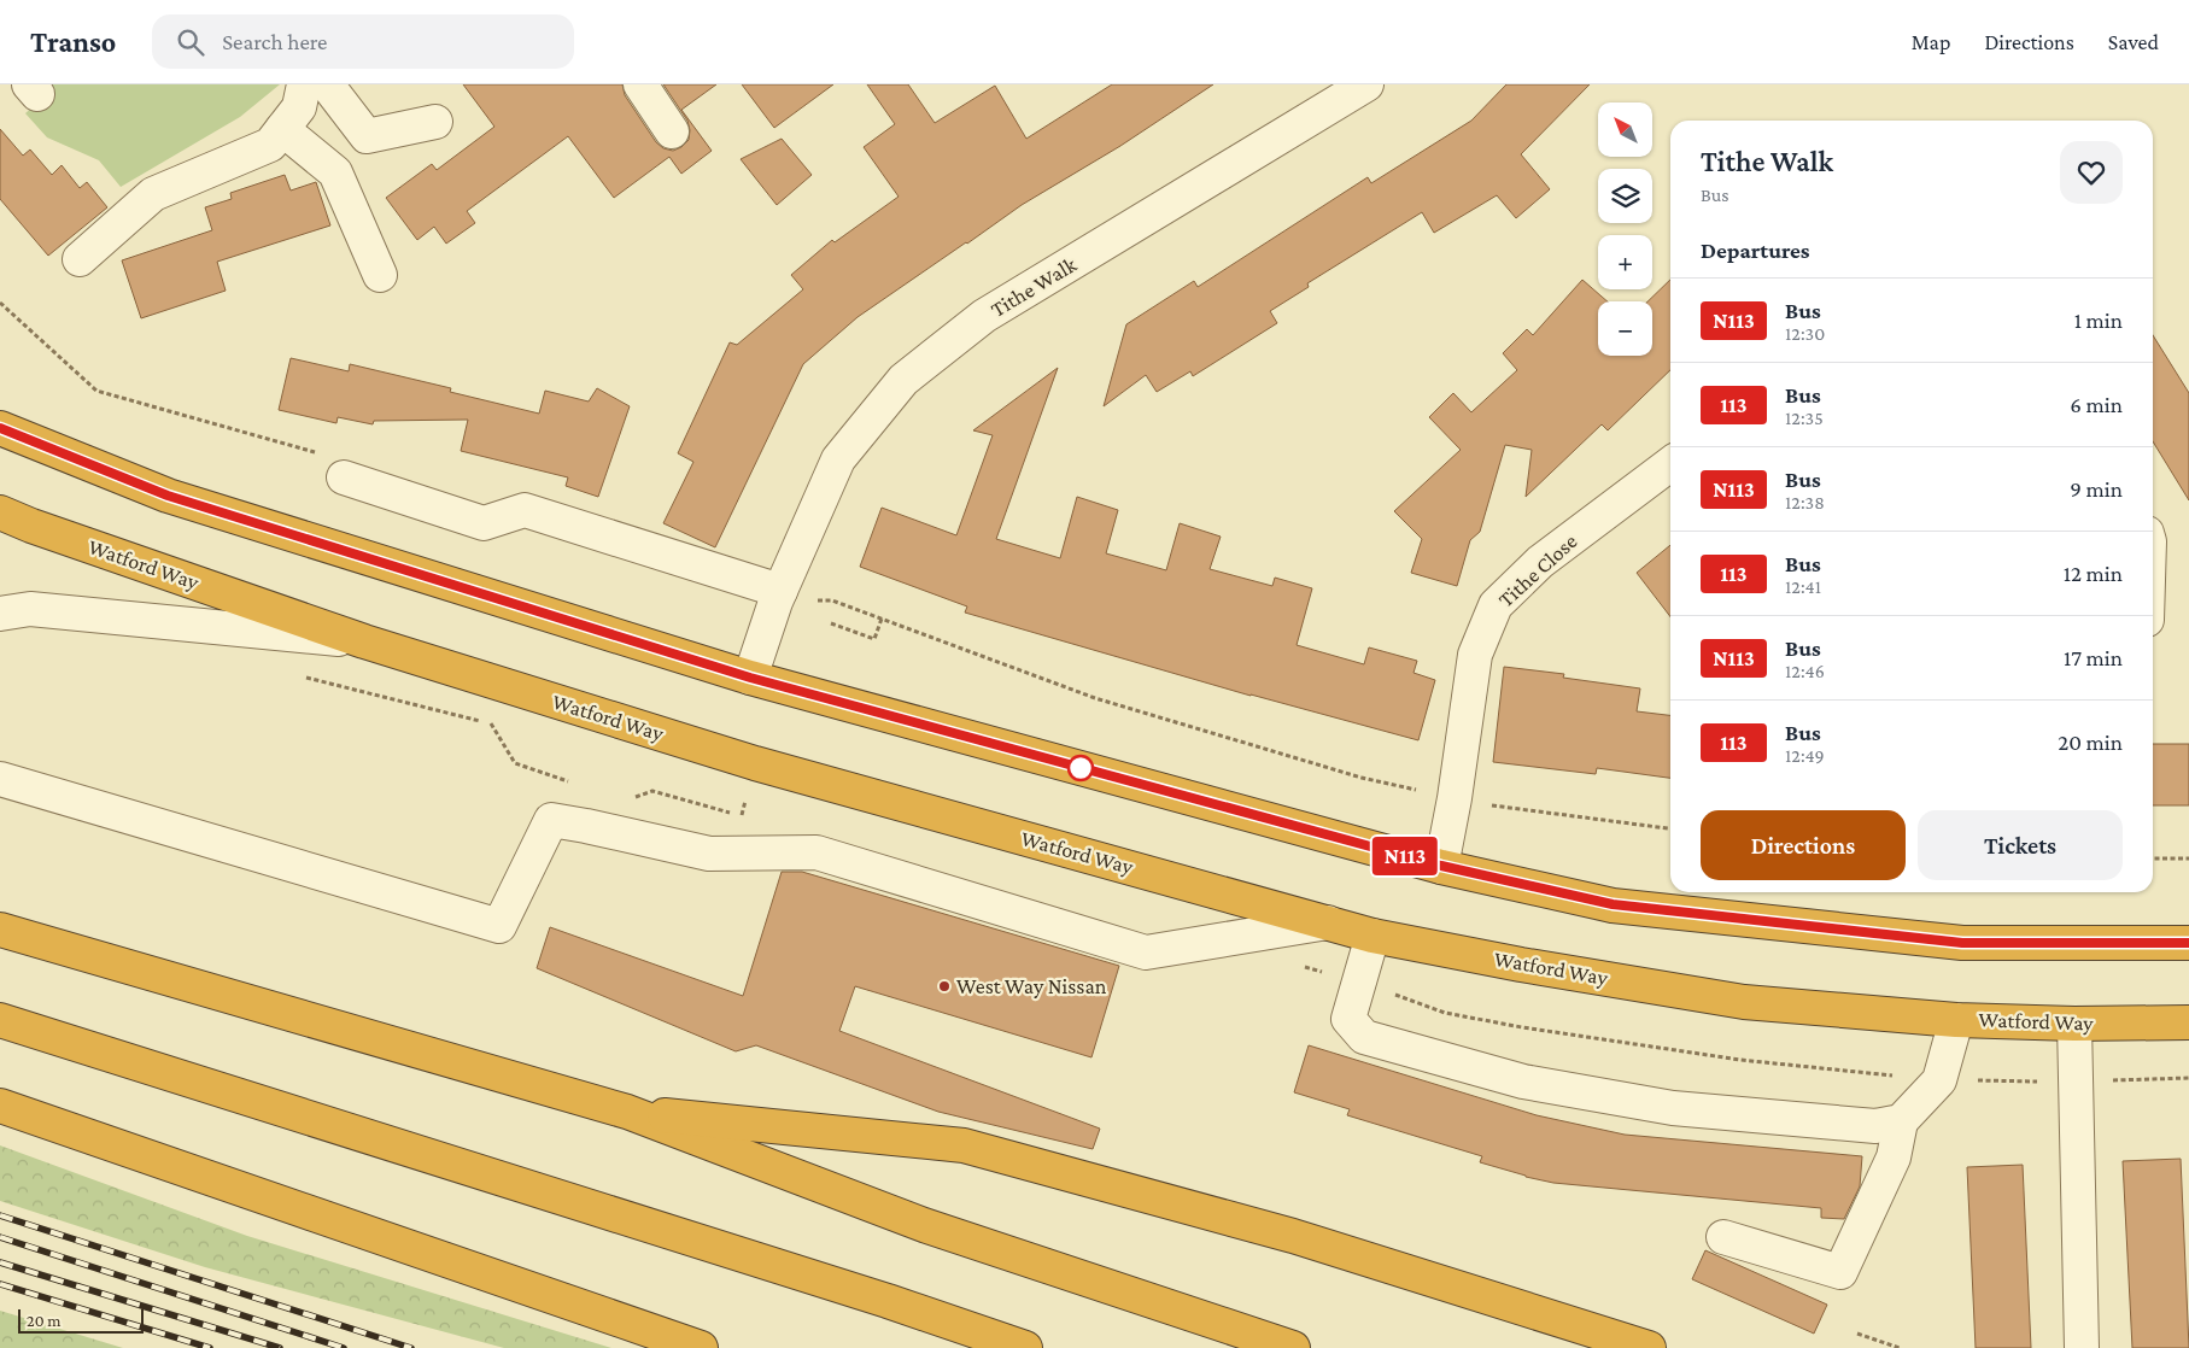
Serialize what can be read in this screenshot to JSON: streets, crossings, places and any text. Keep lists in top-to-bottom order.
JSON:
{
  "streets": {
    "highway": ["Watford Way"],
    "street": ["Tithe Walk", "Tithe Close"]
  },
  "places": ["West Way Nissan"],
  "lines": ["bus line N113"],
  "scale_bar": "20 m",
  "north": "top left",
  "page": {
    "header": "Transo",
    "search": "Search here",
    "nav": ["Map", "Directions", "Saved"],
    "on_map": "N113",
    "map_buttons": ["+", "−"],
    "heading": [
      ["Tithe Walk", "Bus"],
      "Departures"
    ],
    "list": [
      {
        "mark": "N113",
        "name": "Bus",
        "note": "12:30",
        "value": "1 min"
      },
      {
        "mark": "113",
        "name": "Bus",
        "note": "12:35",
        "value": "6 min"
      },
      {
        "mark": "N113",
        "name": "Bus",
        "note": "12:38",
        "value": "9 min"
      },
      {
        "mark": "113",
        "name": "Bus",
        "note": "12:41",
        "value": "12 min"
      },
      {
        "mark": "N113",
        "name": "Bus",
        "note": "12:46",
        "value": "17 min"
      },
      {
        "mark": "113",
        "name": "Bus",
        "note": "12:49",
        "value": "20 min"
      }
    ],
    "buttons": ["Directions", "Tickets"],
    "scale": "20 m"
  }
}
